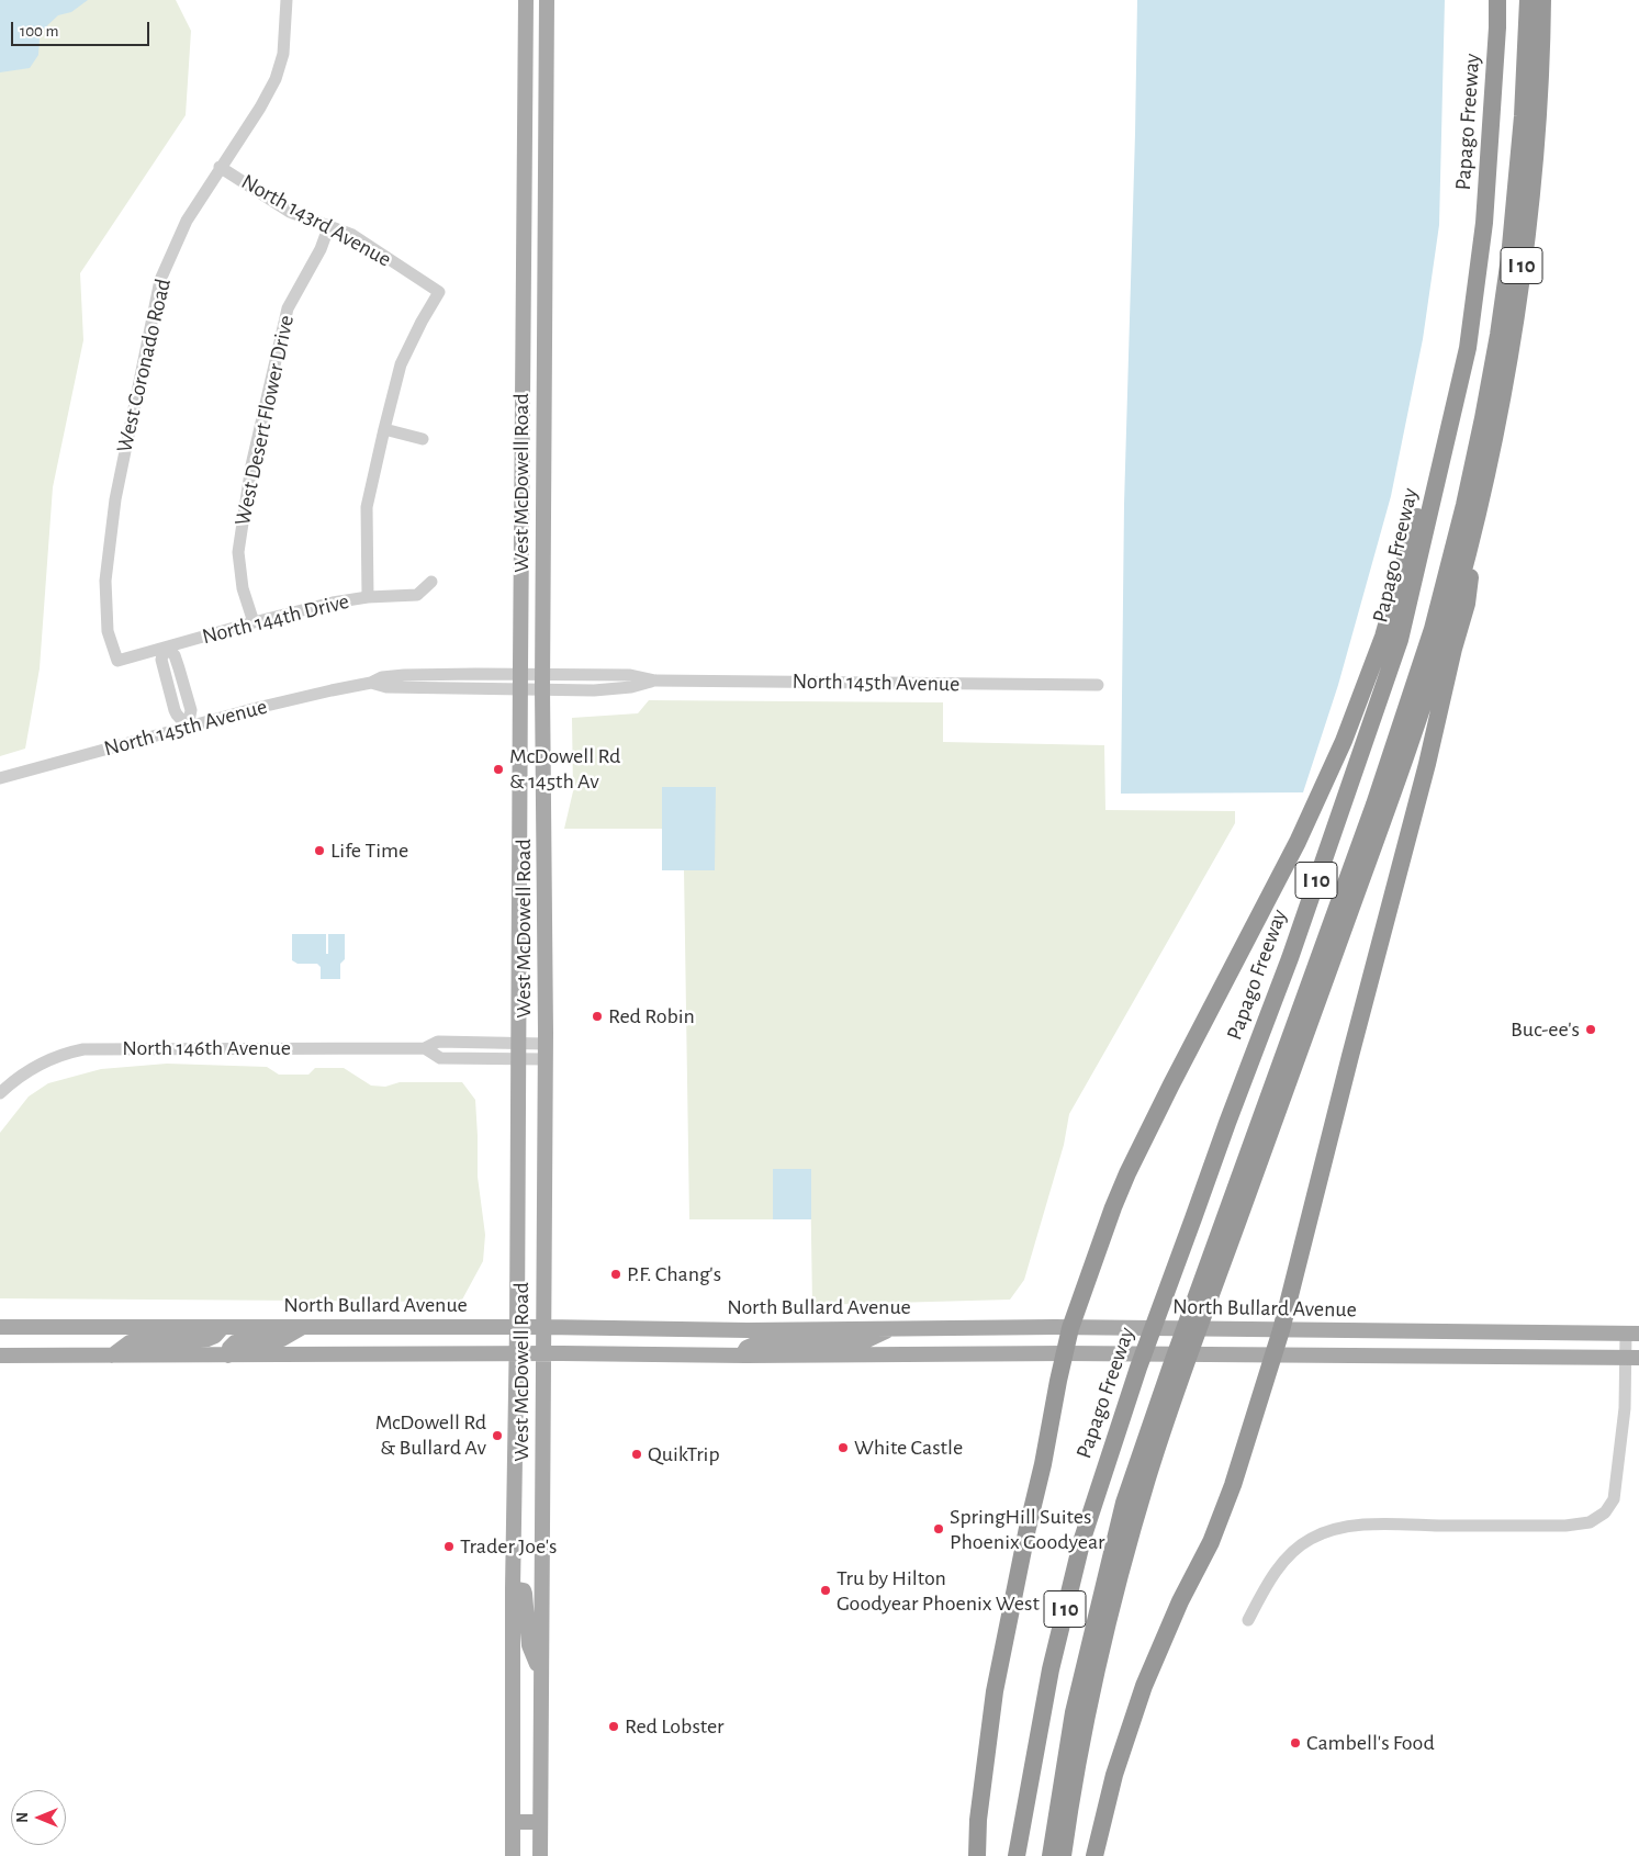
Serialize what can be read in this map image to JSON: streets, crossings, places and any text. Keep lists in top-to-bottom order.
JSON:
{
  "streets": {
    "highway": ["Papago Freeway", "I 10"],
    "main road": ["West McDowell Road", "North Bullard Avenue"],
    "street": [
      "North 143rd Avenue",
      "West Coronado Road",
      "West Desert Flower Drive",
      "North 144th Drive",
      "North 145th Avenue",
      "North 146th Avenue"
    ]
  },
  "crossings": [
    ["North 143rd Avenue", "West Coronado Road"],
    ["North 143rd Avenue", "West Desert Flower Drive"],
    ["West Coronado Road", "North 144th Drive"],
    ["West Desert Flower Drive", "North 144th Drive"],
    ["West McDowell Road", "North 145th Avenue"],
    ["West McDowell Road", "North 146th Avenue"],
    ["West McDowell Road", "North Bullard Avenue"]
  ],
  "places": [
    "McDowell Rd & 145th Av",
    "Life Time",
    "Red Robin",
    "Buc-ee's",
    "P.F. Chang's",
    "McDowell Rd & Bullard Av",
    "White Castle",
    "QuikTrip",
    "SpringHill Suites Phoenix Goodyear",
    "Trader Joe's",
    "Tru by Hilton Goodyear Phoenix West",
    "Red Lobster",
    "Cambell's Food"
  ],
  "scale_bar": "100 m",
  "north": "left"
}
